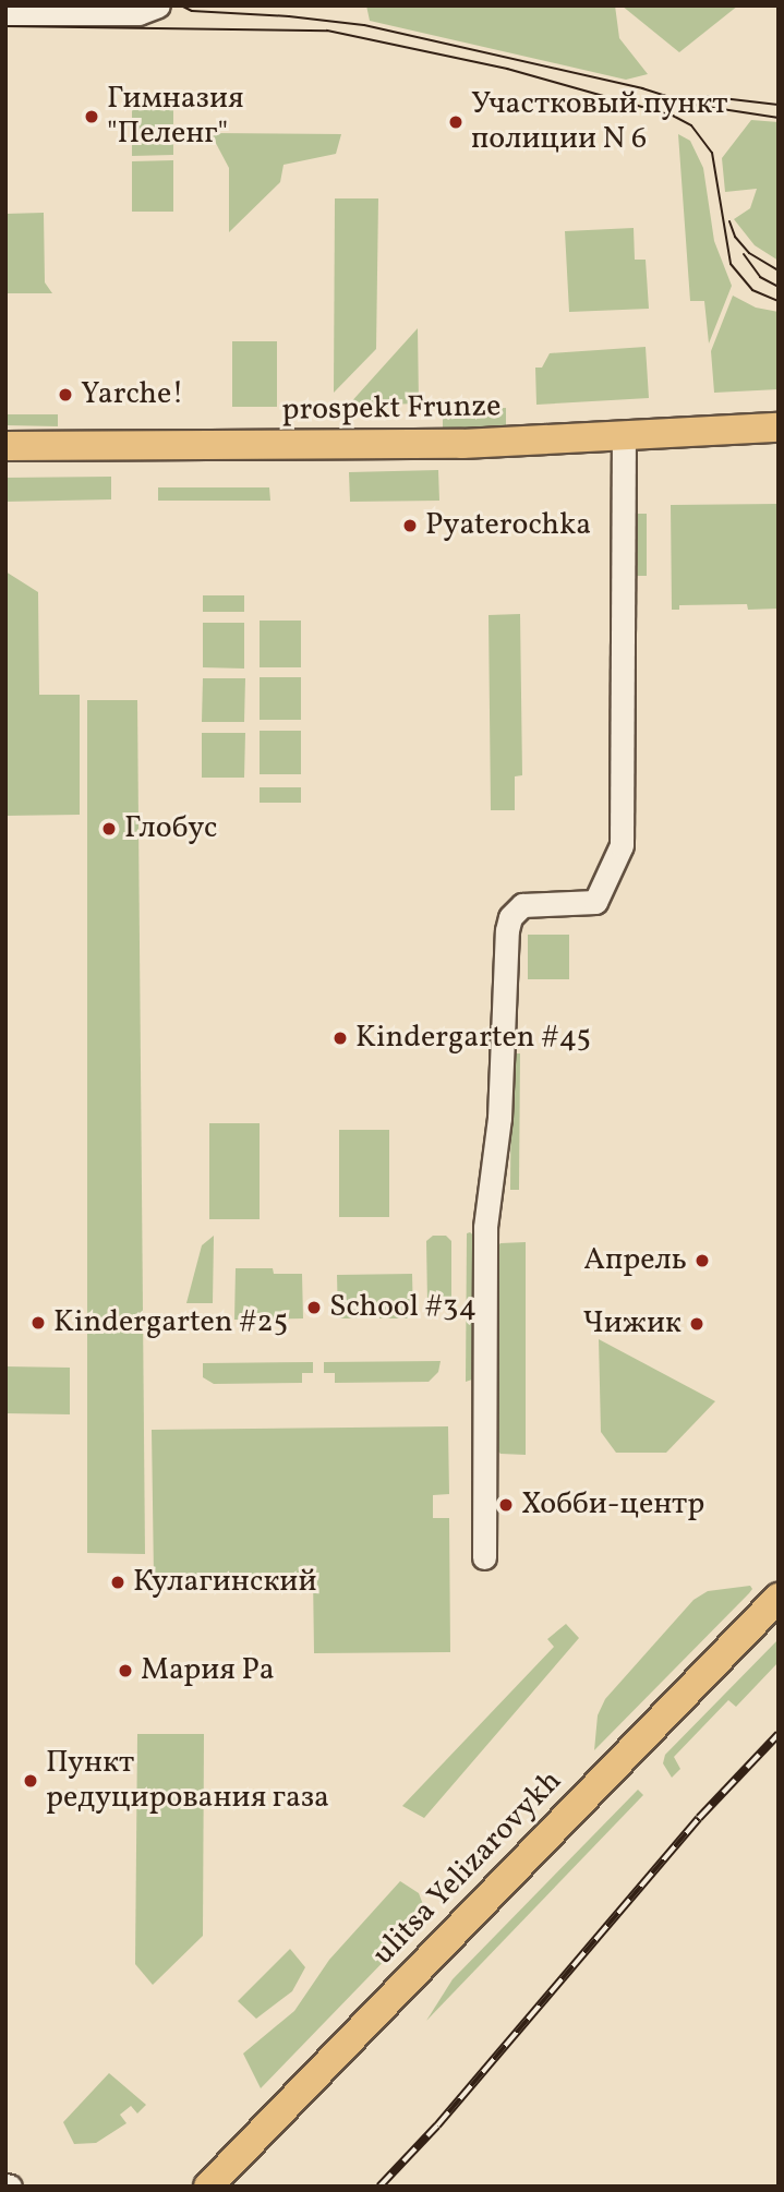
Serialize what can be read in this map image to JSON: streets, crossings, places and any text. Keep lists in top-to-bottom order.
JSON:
{
  "streets": {
    "main road": ["prospekt Frunze", "ulitsa Yelizarovykh"]
  },
  "places": [
    "Гимназия \"Пеленг\"",
    "Участковый пункт полиции N 6",
    "Yarche!",
    "Pyaterochka",
    "Глобус",
    "Kindergarten #45",
    "Апрель",
    "School #34",
    "Kindergarten #25",
    "Чижик",
    "Хобби-центр",
    "Кулагинский",
    "Мария Ра",
    "Пункт редуцирования газа"
  ]
}
